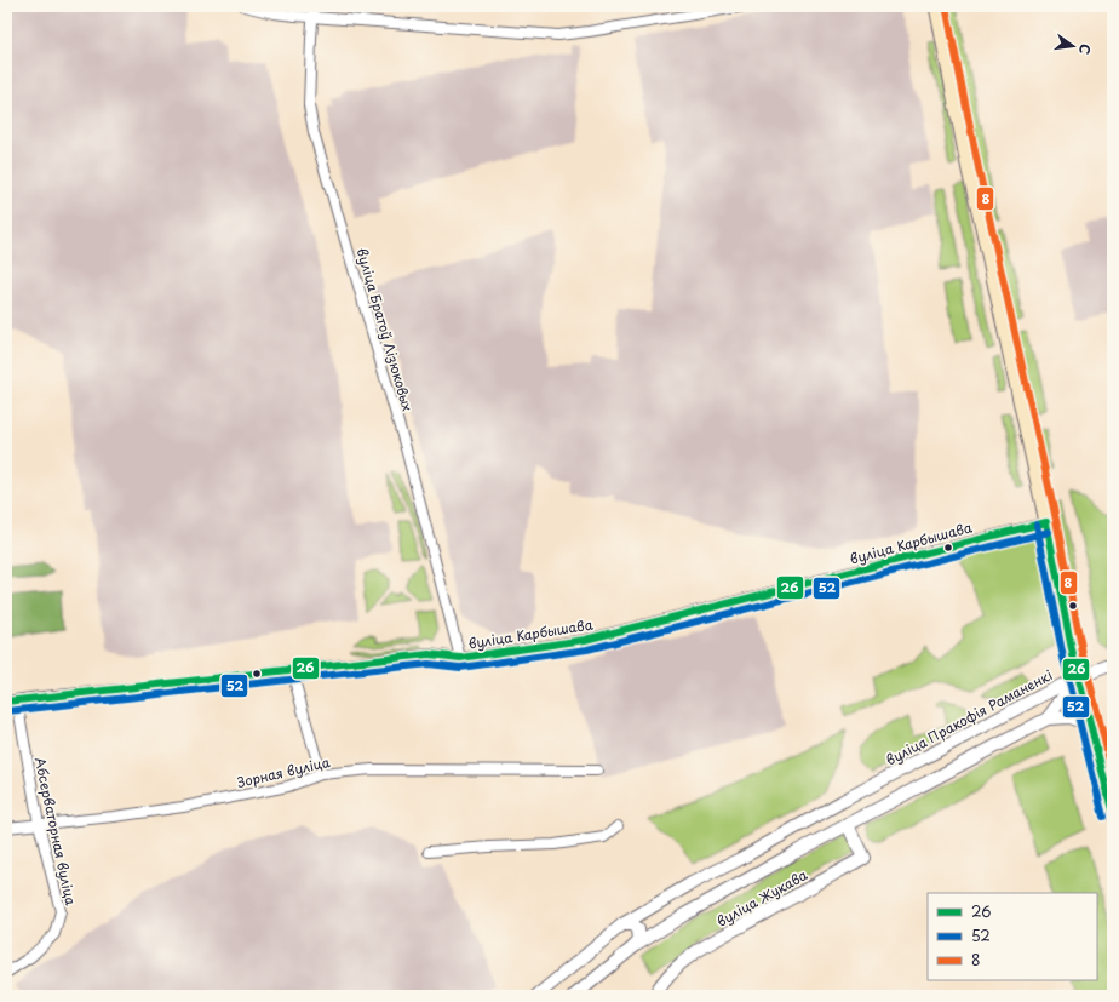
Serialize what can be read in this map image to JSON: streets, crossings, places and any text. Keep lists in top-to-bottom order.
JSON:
{
  "streets": {
    "street": [
      "вуліца Братоў Лізюковых",
      "вуліца Карбышава",
      "вуліца Пракофія Раманенкі",
      "Зорная вуліца",
      "Абсерваторная вуліца",
      "вуліца Жукава"
    ]
  },
  "crossings": [
    ["вуліца Братоў Лізюковых", "вуліца Карбышава"],
    ["вуліца Карбышава", "Абсерваторная вуліца"],
    ["вуліца Пракофія Раманенкі", "вуліца Жукава"],
    ["Зорная вуліца", "Абсерваторная вуліца"]
  ],
  "lines": ["transit line 8", "transit line 26", "transit line 52"],
  "legend": ["26", "52", "8"],
  "north": "right"
}
